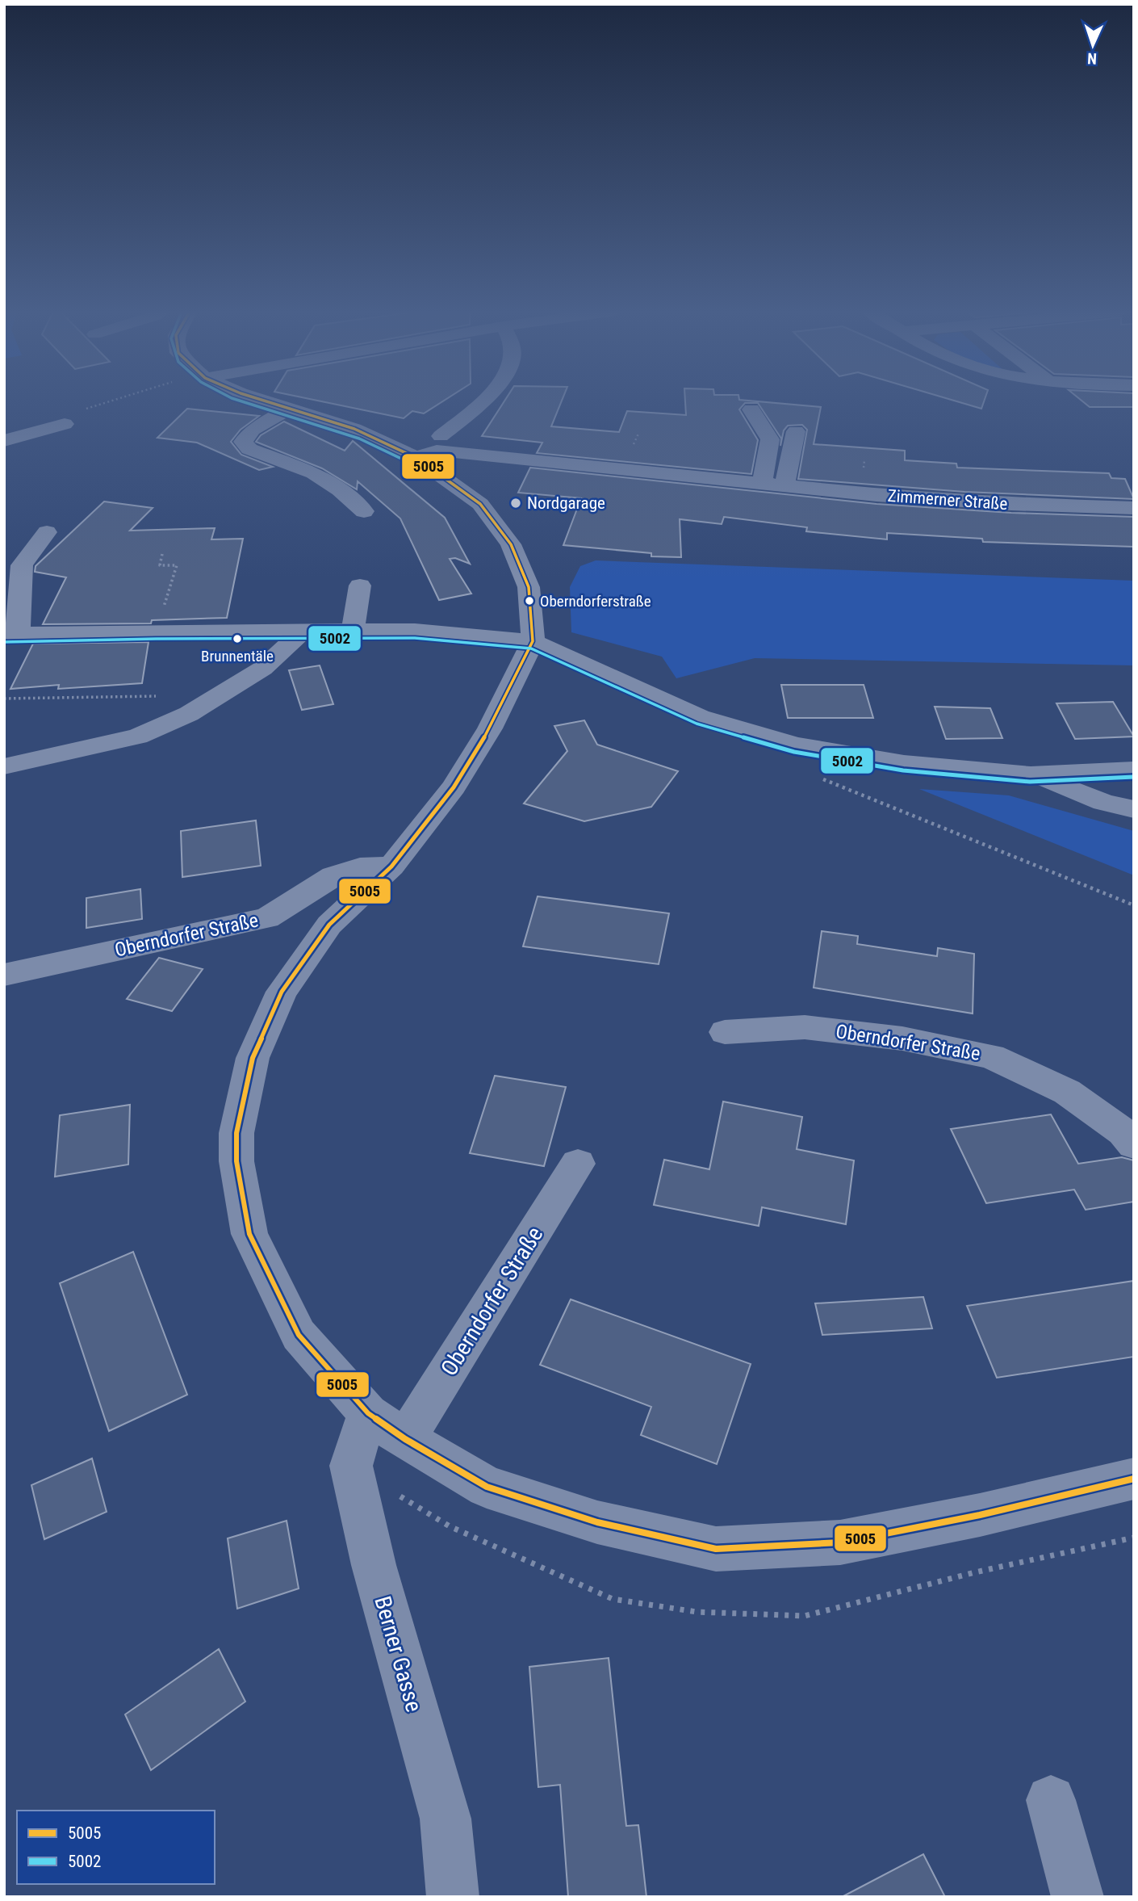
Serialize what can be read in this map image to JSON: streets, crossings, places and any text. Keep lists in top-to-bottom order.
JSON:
{
  "streets": {
    "street": ["Zimmerner Straße", "Oberndorfer Straße", "Berner Gasse"]
  },
  "places": ["Nordgarage", "Oberndorferstraße", "Brunnentäle"],
  "lines": ["transit line 5005", "transit line 5002"],
  "legend": ["5005", "5002"],
  "north": "bottom"
}
